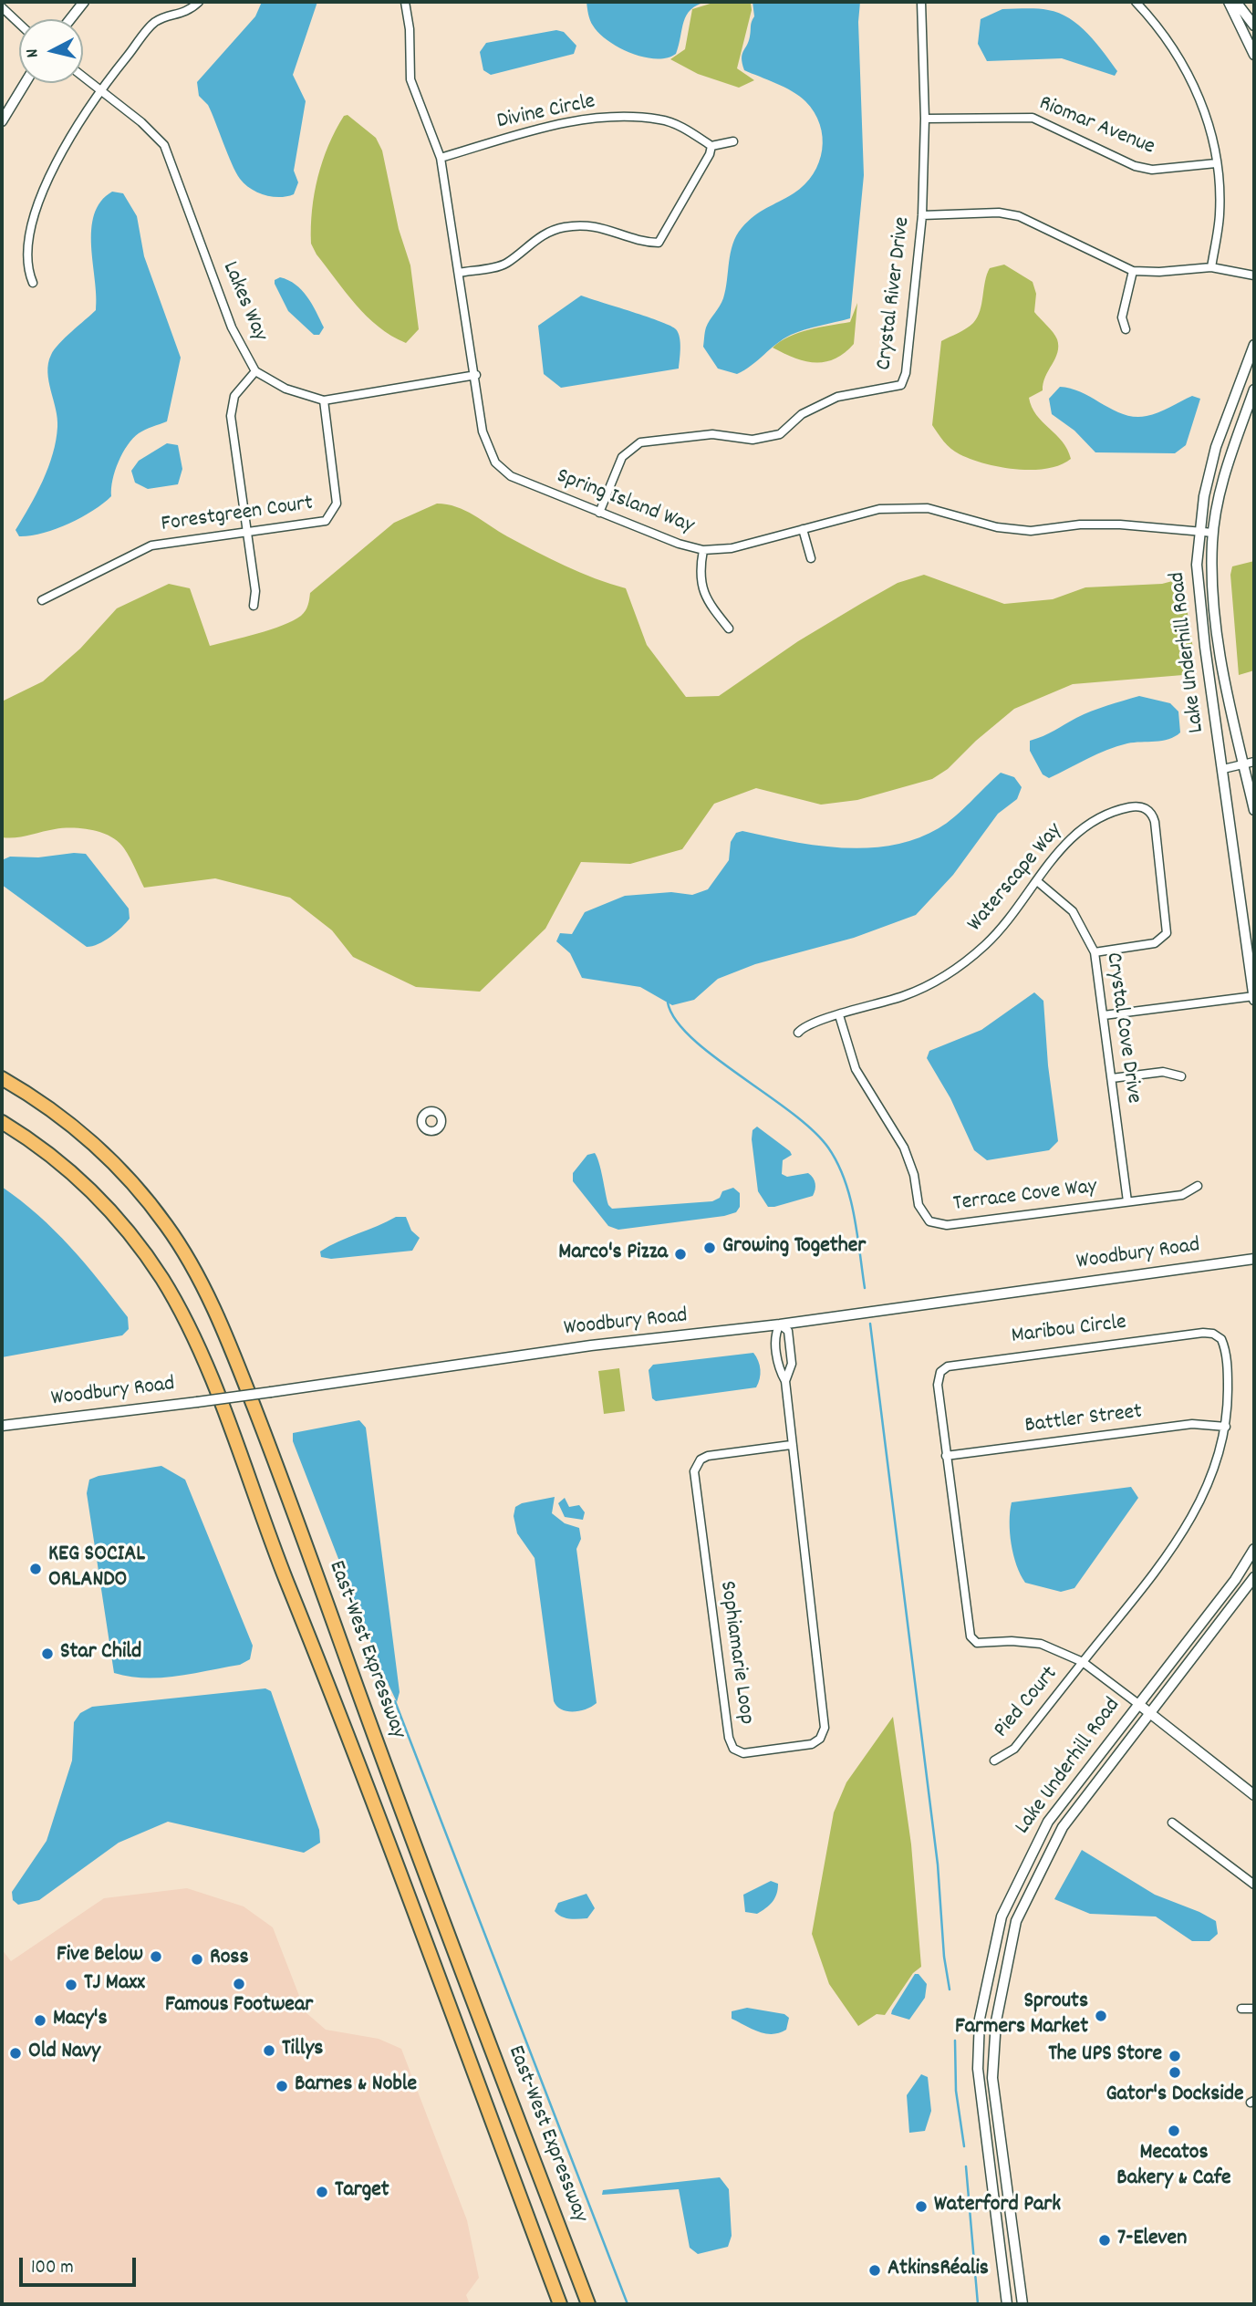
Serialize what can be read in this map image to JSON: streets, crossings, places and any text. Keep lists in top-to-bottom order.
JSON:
{
  "streets": {
    "highway": ["East-West Expressway"],
    "street": [
      "Divine Circle",
      "Riomar Avenue",
      "Crystal River Drive",
      "Lakes Way",
      "Spring Island Way",
      "Forestgreen Court",
      "Lake Underhill Road",
      "Waterscape Way",
      "Crystal Cove Drive",
      "Terrace Cove Way",
      "Woodbury Road",
      "Maribou Circle",
      "Battler Street",
      "Sophiamarie Loop",
      "Pied Court"
    ]
  },
  "crossings": [
    ["Divine Circle", "Spring Island Way"],
    ["Riomar Avenue", "Crystal River Drive"],
    ["Crystal River Drive", "Spring Island Way"],
    ["Lakes Way", "Spring Island Way"],
    ["Lakes Way", "Forestgreen Court"],
    ["Spring Island Way", "Lake Underhill Road"],
    ["Lake Underhill Road", "Maribou Circle"],
    ["Waterscape Way", "Crystal Cove Drive"],
    ["Waterscape Way", "Terrace Cove Way"],
    ["Crystal Cove Drive", "Terrace Cove Way"],
    ["Woodbury Road", "Sophiamarie Loop"],
    ["Maribou Circle", "Battler Street"],
    ["Maribou Circle", "Pied Court"]
  ],
  "places": [
    "Growing Together",
    "Marco's Pizza",
    "KEG SOCIAL ORLANDO",
    "Star Child",
    "Five Below",
    "Ross",
    "Famous Footwear",
    "TJ Maxx",
    "Sprouts Farmers Market",
    "Macy's",
    "Tillys",
    "Old Navy",
    "The UPS Store",
    "Gator's Dockside",
    "Barnes & Noble",
    "Mecatos Bakery & Cafe",
    "Target",
    "Waterford Park",
    "7-Eleven",
    "AtkinsRéalis"
  ],
  "scale_bar": "100 m",
  "north": "left"
}
